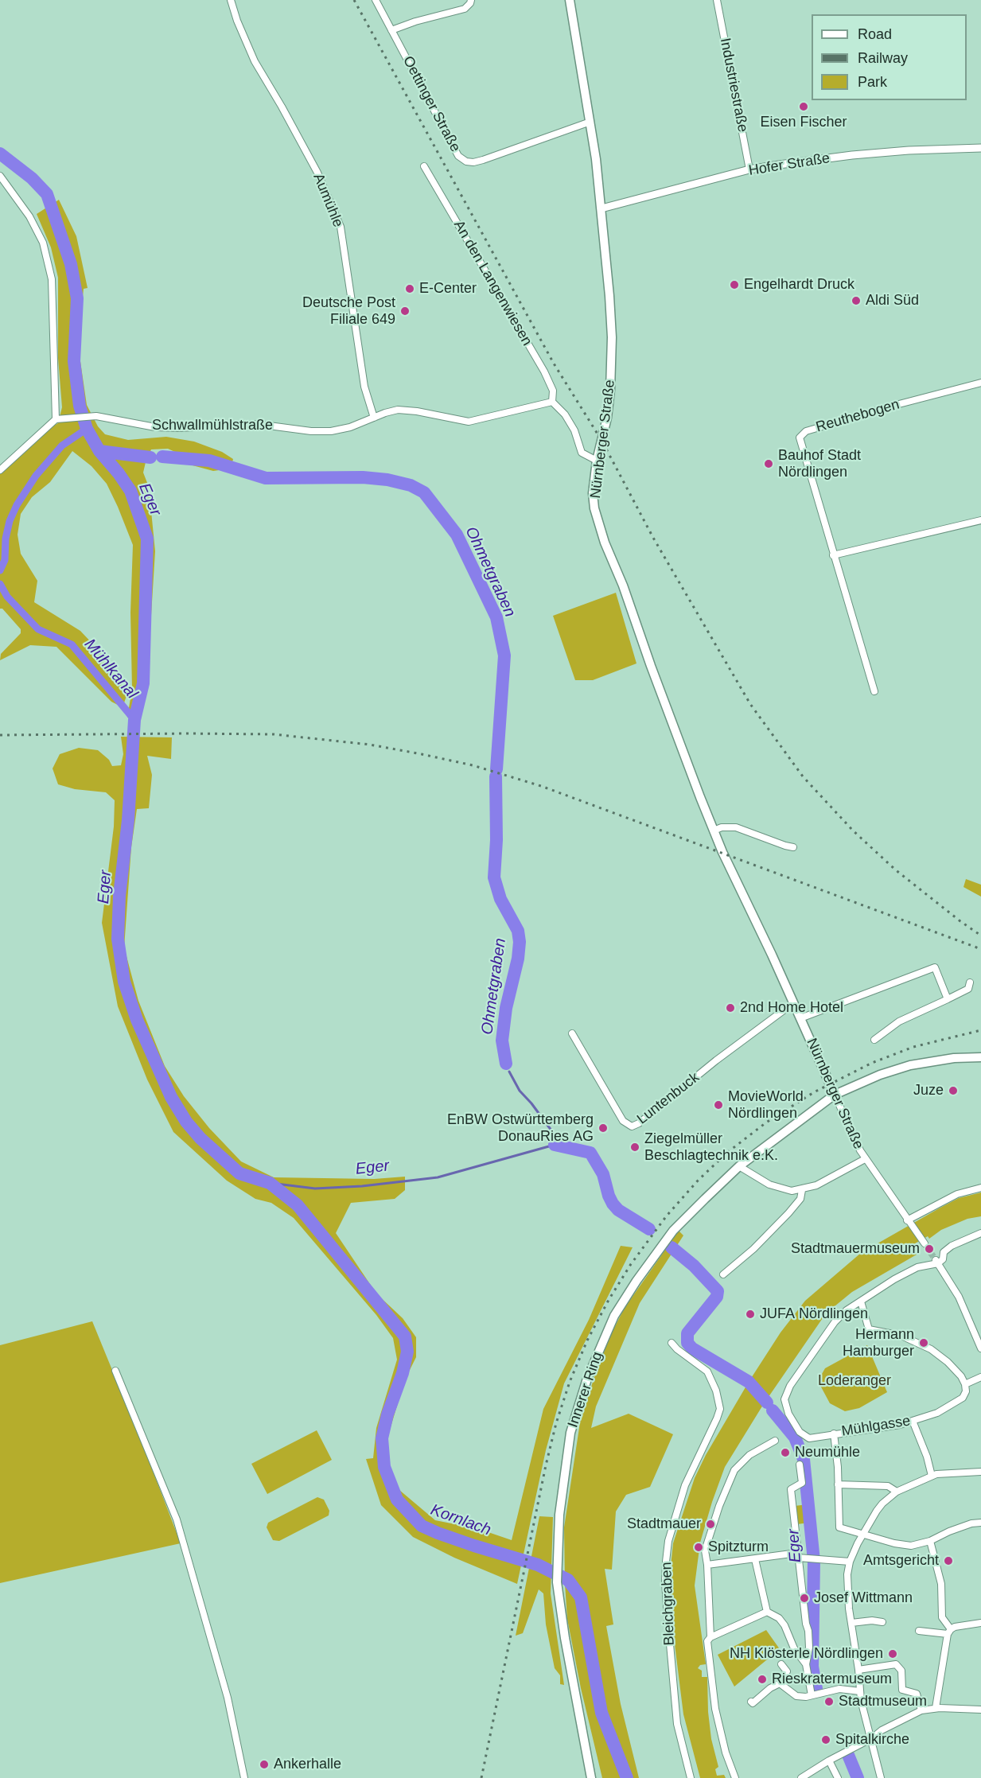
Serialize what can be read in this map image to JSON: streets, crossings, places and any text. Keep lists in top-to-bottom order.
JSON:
{
  "streets": {
    "main road": ["Nürnberger Straße", "Innerer Ring"],
    "street": [
      "Industriestraße",
      "Oettinger Straße",
      "Hofer Straße",
      "Aumühle",
      "An den Langenwiesen",
      "Reuthebogen",
      "Schwallmühlstraße",
      "Luntenbuck",
      "Mühlgasse",
      "Bleichgraben"
    ]
  },
  "crossings": [
    ["Industriestraße", "Hofer Straße"],
    ["Oettinger Straße", "Nürnberger Straße"],
    ["Hofer Straße", "Nürnberger Straße"],
    ["Aumühle", "Schwallmühlstraße"],
    ["An den Langenwiesen", "Schwallmühlstraße"],
    ["Nürnberger Straße", "Luntenbuck"],
    ["Nürnberger Straße", "Innerer Ring"]
  ],
  "water": [
    "Eger",
    "Ohmetgraben",
    "Mühlkanal",
    "Kornlach"
  ],
  "parks": ["Loderanger"],
  "places": [
    "Eisen Fischer",
    "Engelhardt Druck",
    "E-Center",
    "Aldi Süd",
    "Deutsche Post Filiale 649",
    "Bauhof Stadt Nördlingen",
    "2nd Home Hotel",
    "Juze",
    "MovieWorld Nördlingen",
    "EnBW Ostwürttemberg DonauRies AG",
    "Ziegelmüller Beschlagtechnik e.K.",
    "Stadtmauermuseum",
    "JUFA Nördlingen",
    "Hermann Hamburger",
    "Neumühle",
    "Stadtmauer",
    "Spitzturm",
    "Amtsgericht",
    "Josef Wittmann",
    "NH Klösterle Nördlingen",
    "Rieskratermuseum",
    "Stadtmuseum",
    "Spitalkirche",
    "Ankerhalle"
  ],
  "legend": ["Road", "Railway", "Park"]
}
